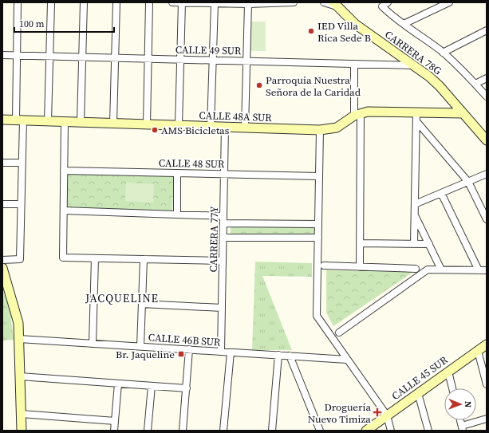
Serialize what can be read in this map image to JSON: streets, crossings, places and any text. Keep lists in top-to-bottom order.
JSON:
{
  "streets": {
    "street": [
      "CALLE 49 SUR",
      "CARRERA 78G",
      "CALLE 48A SUR",
      "CALLE 48 SUR",
      "CARRERA 77Y",
      "CALLE 46B SUR",
      "CALLE 45 SUR"
    ]
  },
  "crossings": [
    ["CALLE 49 SUR", "CARRERA 78G"],
    ["CARRERA 78G", "CALLE 48A SUR"],
    ["CALLE 48A SUR", "CARRERA 77Y"],
    ["CALLE 48 SUR", "CARRERA 77Y"],
    ["CARRERA 77Y", "CALLE 46B SUR"]
  ],
  "districts": ["JACQUELINE"],
  "places": {
    "other": ["IED Villa Rica Sede B", "Parroquia Nuestra Señora de la Caridad", "AMS Bicicletas"],
    "transit": ["Br. Jaqueline"],
    "health": ["Droguería Nuevo Timiza"]
  },
  "scale_bar": "100 m",
  "north": "right"
}
